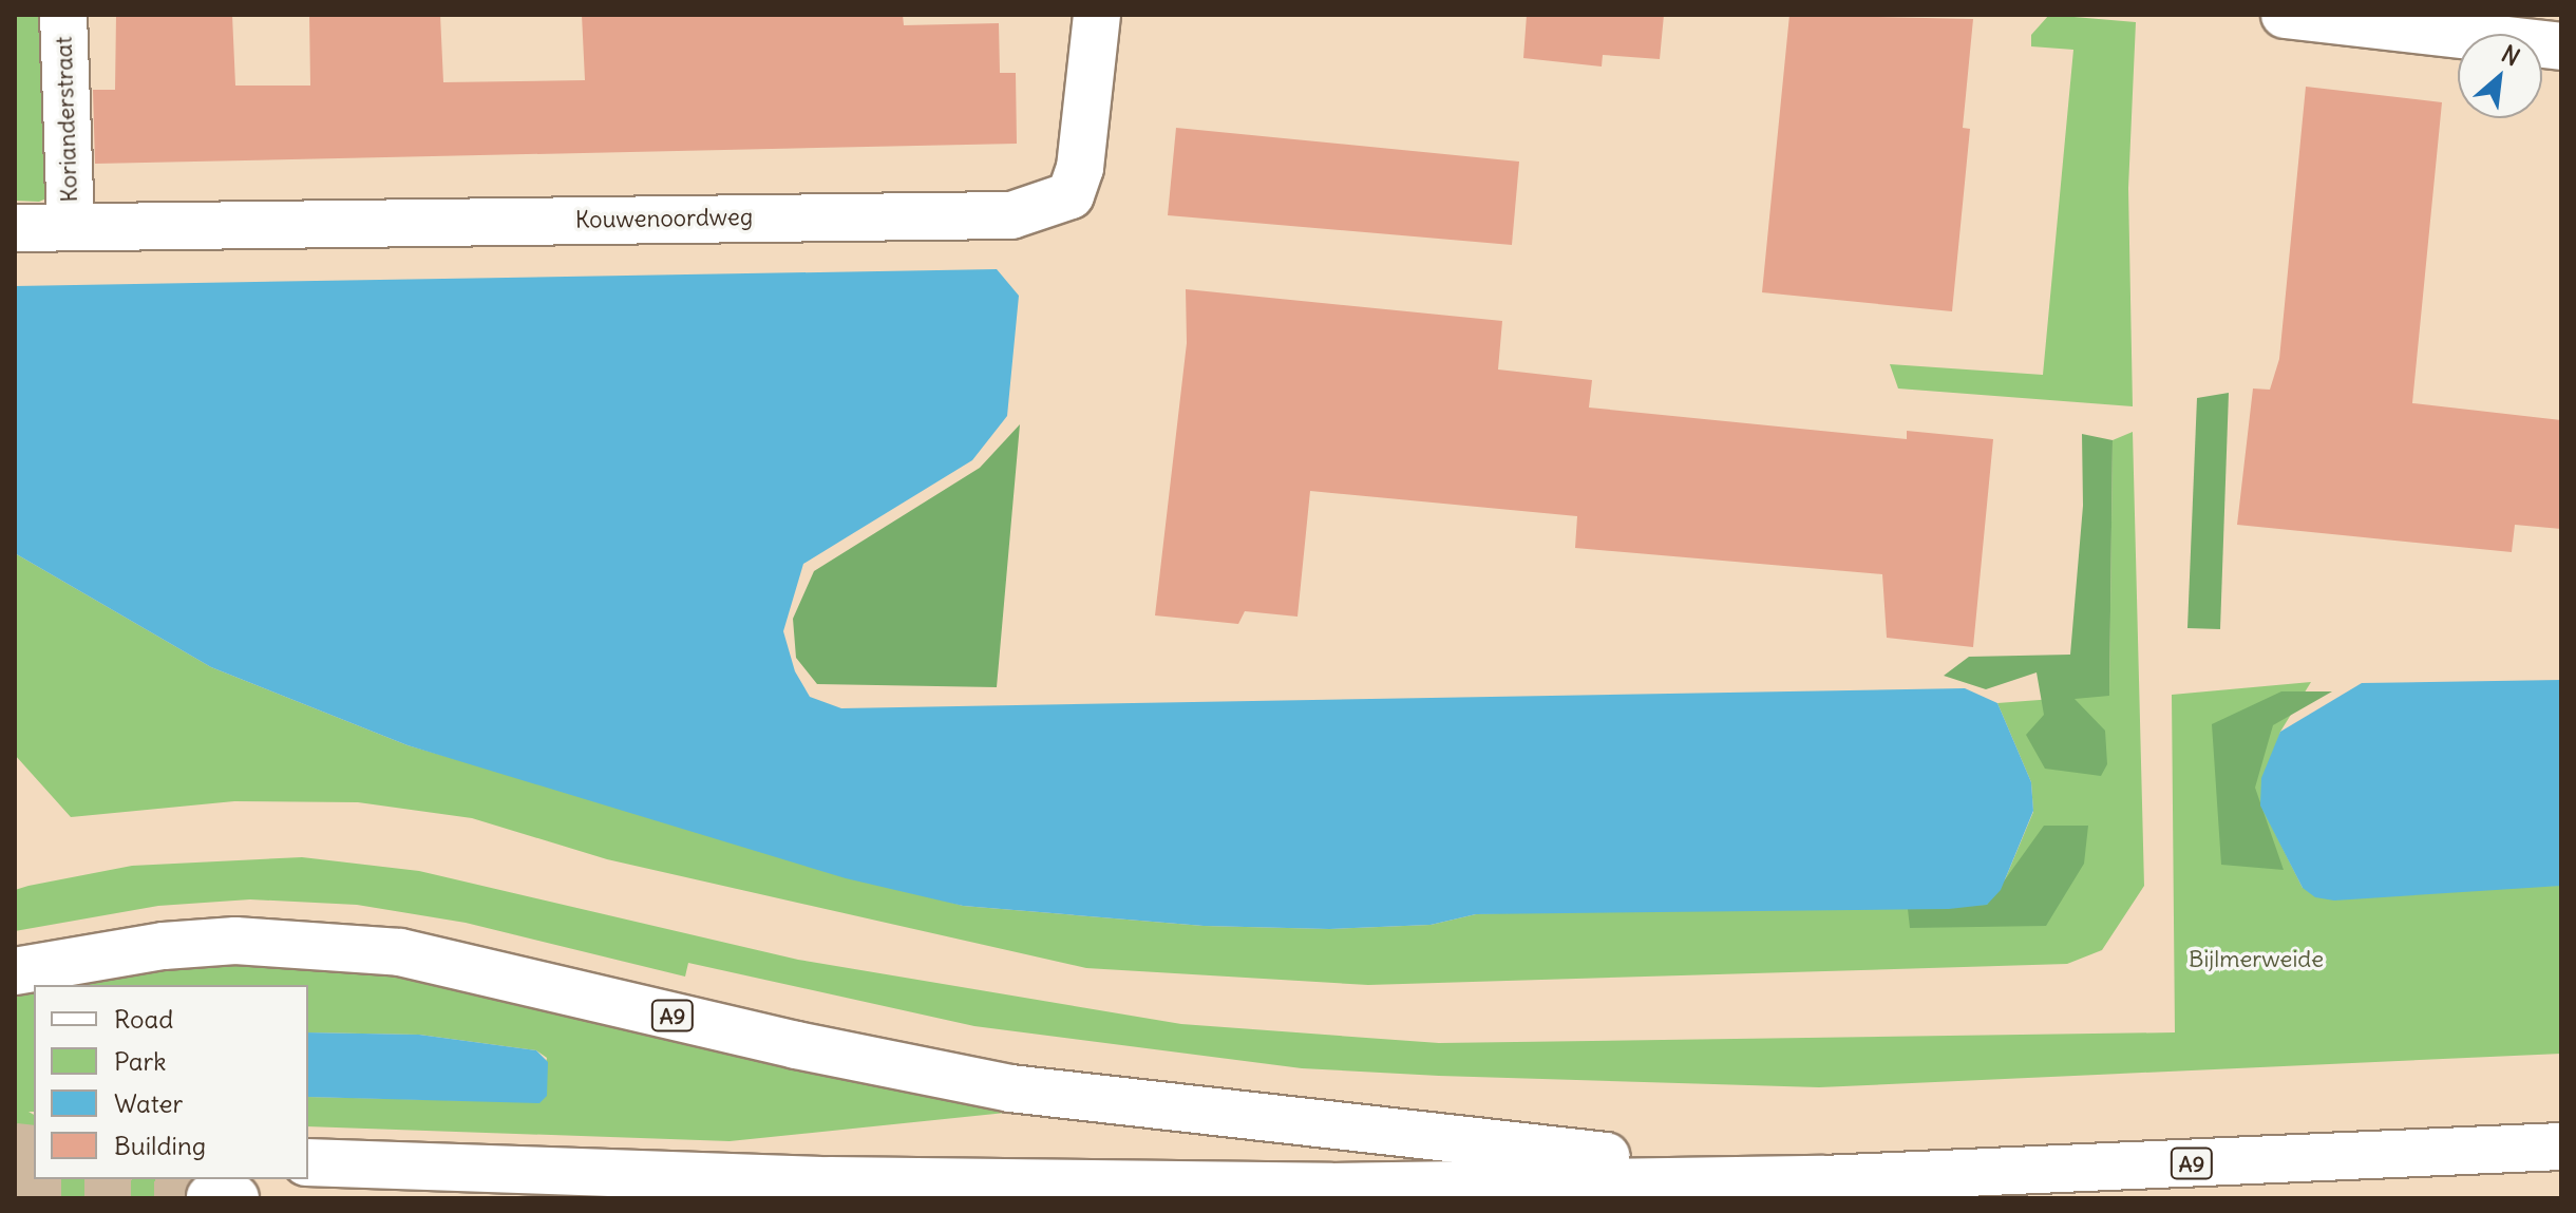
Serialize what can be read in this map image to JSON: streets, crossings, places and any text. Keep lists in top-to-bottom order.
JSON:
{
  "streets": {
    "main road": ["Korianderstraat", "Kouwenoordweg", "A9"]
  },
  "crossings": [
    ["Korianderstraat", "Kouwenoordweg"]
  ],
  "parks": ["Bijlmerweide"],
  "legend": [
    "Road",
    "Park",
    "Water",
    "Building"
  ],
  "north": "top right"
}
